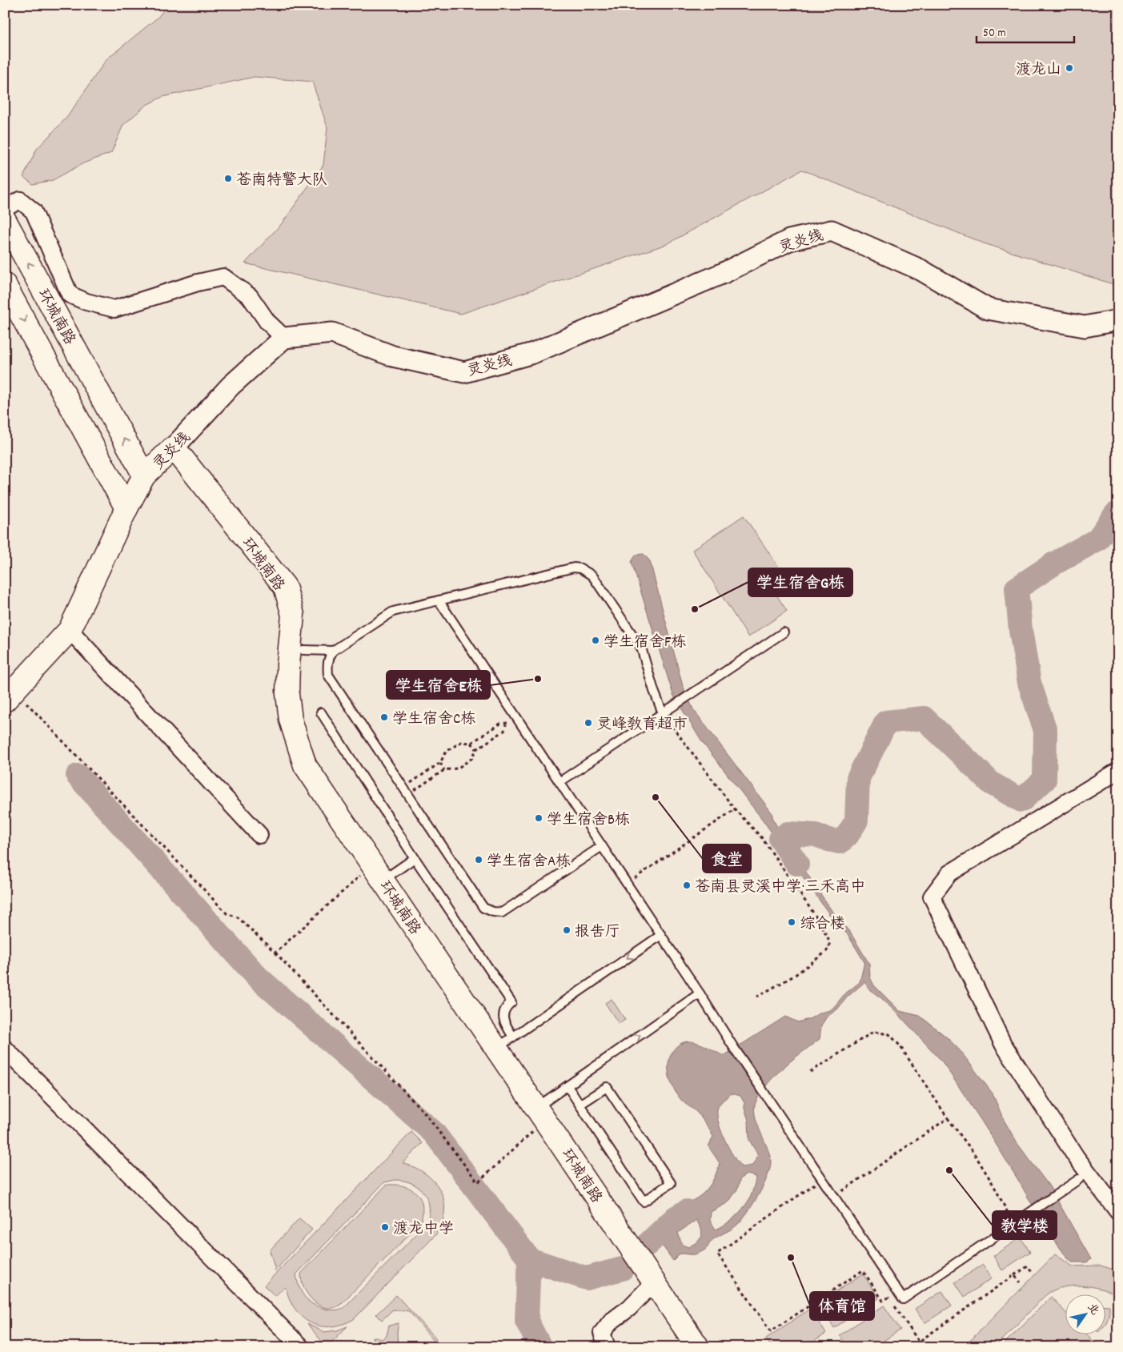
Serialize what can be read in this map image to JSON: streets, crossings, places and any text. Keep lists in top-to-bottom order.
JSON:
{
  "streets": {
    "main road": ["灵炎线", "环城南路"]
  },
  "crossings": [
    ["灵炎线", "环城南路"]
  ],
  "places": [
    "渡龙山",
    "苍南特警大队",
    "学生宿舍G栋",
    "学生宿舍F栋",
    "学生宿舍E栋",
    "学生宿舍C栋",
    "灵峰教育超市",
    "食堂",
    "学生宿舍B栋",
    "学生宿舍A栋",
    "苍南县灵溪中学·三禾高中",
    "综合楼",
    "报告厅",
    "教学楼",
    "渡龙中学",
    "体育馆"
  ],
  "scale_bar": "50 m",
  "north": "top right"
}
